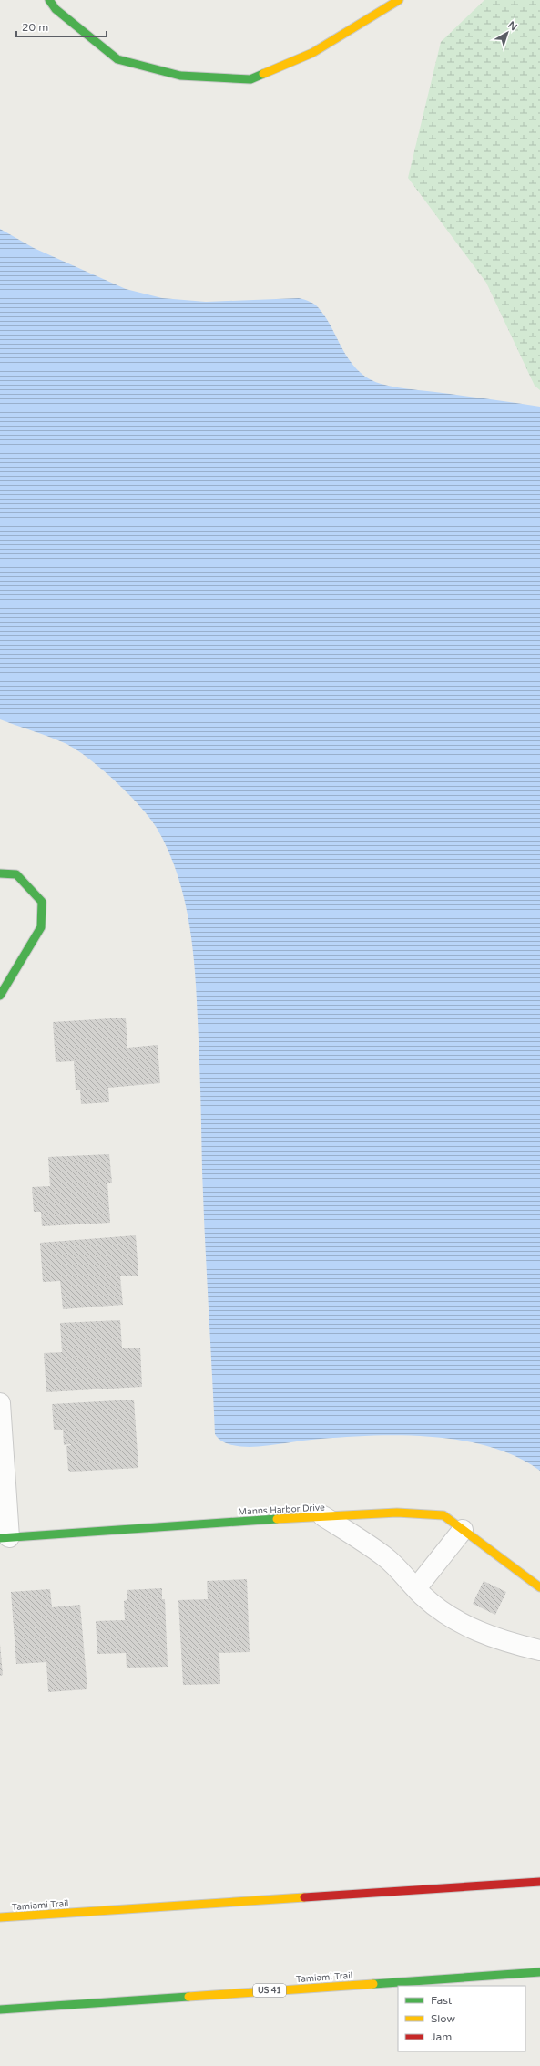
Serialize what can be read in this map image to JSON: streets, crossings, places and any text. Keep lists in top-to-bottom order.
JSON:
{
  "streets": {
    "street": ["Manns Harbor Drive", "Tamiami Trail", "US 41"]
  },
  "legend": ["Fast", "Slow", "Jam"],
  "scale_bar": "20 m",
  "north": "top right"
}
